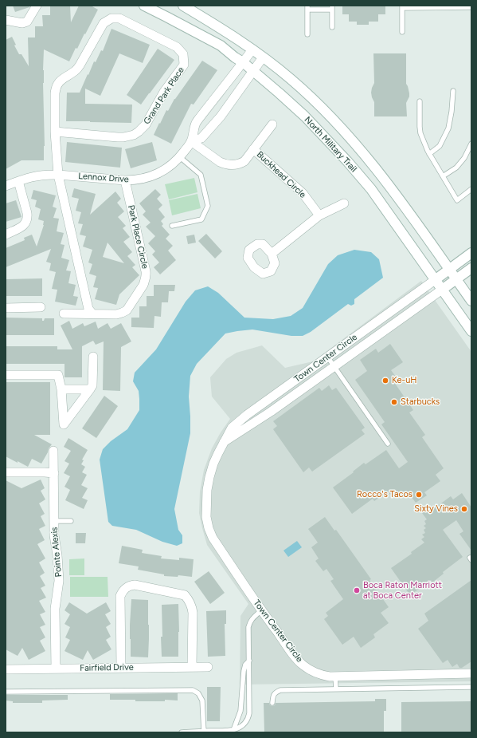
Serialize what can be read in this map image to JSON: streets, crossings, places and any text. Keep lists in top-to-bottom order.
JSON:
{
  "streets": {
    "main road": ["North Military Trail"],
    "street": [
      "Grand Park Place",
      "Buckhead Circle",
      "Lennox Drive",
      "Park Place Circle",
      "Town Center Circle",
      "Pointe Alexis",
      "Fairfield Drive"
    ]
  },
  "crossings": [
    ["Grand Park Place", "Lennox Drive"],
    ["North Military Trail", "Lennox Drive"],
    ["North Military Trail", "Town Center Circle"],
    ["Buckhead Circle", "Lennox Drive"],
    ["Lennox Drive", "Park Place Circle"],
    ["Pointe Alexis", "Fairfield Drive"]
  ],
  "places": [
    "Ke-uH",
    "Starbucks",
    "Rocco's Tacos",
    "Sixty Vines",
    "Boca Raton Marriott at Boca Center"
  ]
}
